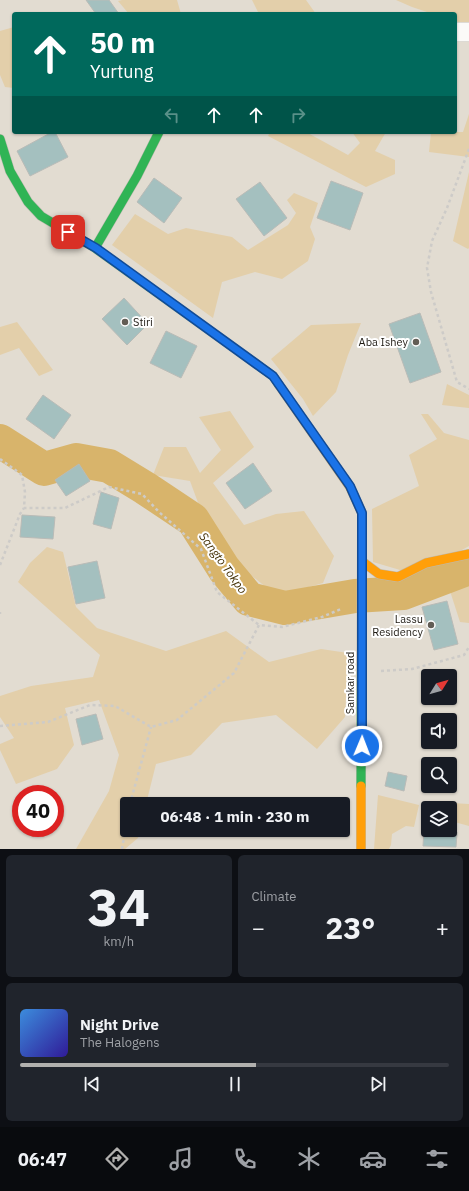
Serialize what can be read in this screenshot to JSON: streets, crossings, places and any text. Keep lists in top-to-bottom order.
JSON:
{
  "streets": {
    "street": ["Samkar road"]
  },
  "water": ["Sangto Tokpo"],
  "places": ["Stiri", "Aba Ishey", "Lassu Residency"],
  "north": "top right",
  "page": {
    "turn": ["50 m", "Yurtung"],
    "limit": "40",
    "trip": "06:48 · 1 min · 230 m",
    "tile": [
      ["34", "km/h"],
      "Climate"
    ],
    "heat": ["−", "23°", "+"],
    "song": ["Night Drive", "The Halogens"],
    "tabs": "06:47"
  }
}
